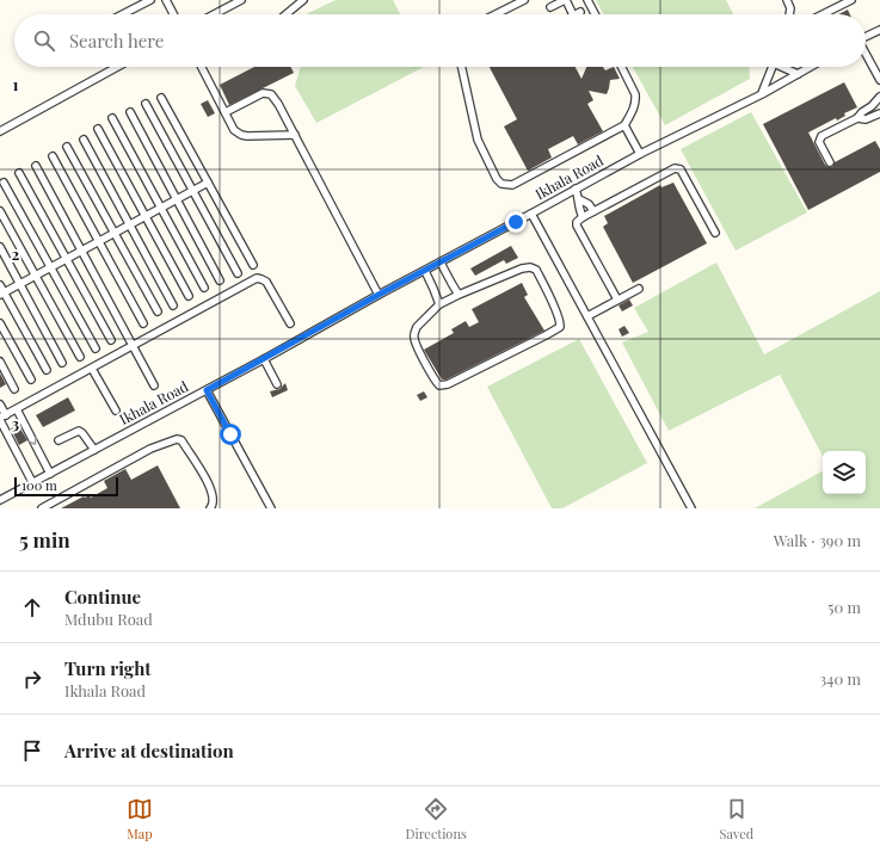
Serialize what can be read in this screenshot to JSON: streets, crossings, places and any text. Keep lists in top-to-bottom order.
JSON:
{
  "streets": {
    "street": ["Ikhala Road"]
  },
  "scale_bar": "100 m",
  "page": {
    "search": "Search here",
    "scale": "100 m",
    "heading": ["5 min", "Walk · 390 m"],
    "list": [
      ["Continue", "Mdubu Road", "50 m"],
      ["Turn right", "Ikhala Road", "340 m"],
      "Arrive at destination"
    ],
    "nav": ["Map", "Directions", "Saved"]
  },
  "grid": {
    "rows": ["1", "2", "3"]
  }
}
